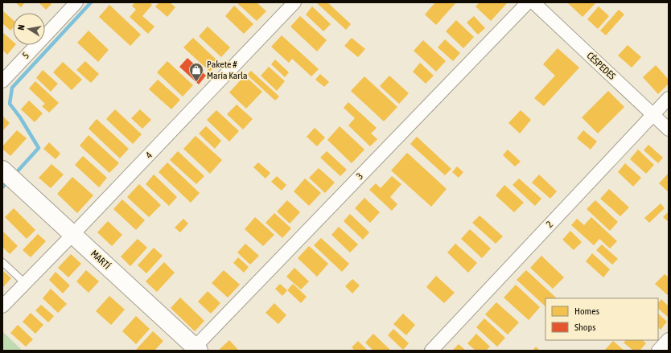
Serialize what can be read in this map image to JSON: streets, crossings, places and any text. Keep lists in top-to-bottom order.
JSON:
{
  "streets": {
    "street": [
      "5",
      "CÉSPEDES",
      "4",
      "3",
      "2",
      "MARTÍ"
    ]
  },
  "crossings": [
    ["CÉSPEDES", "2"],
    ["4", "MARTÍ"],
    ["3", "MARTÍ"]
  ],
  "places": {
    "shop": ["Pakete # María Karla"]
  },
  "legend": ["Homes", "Shops"],
  "north": "left"
}
